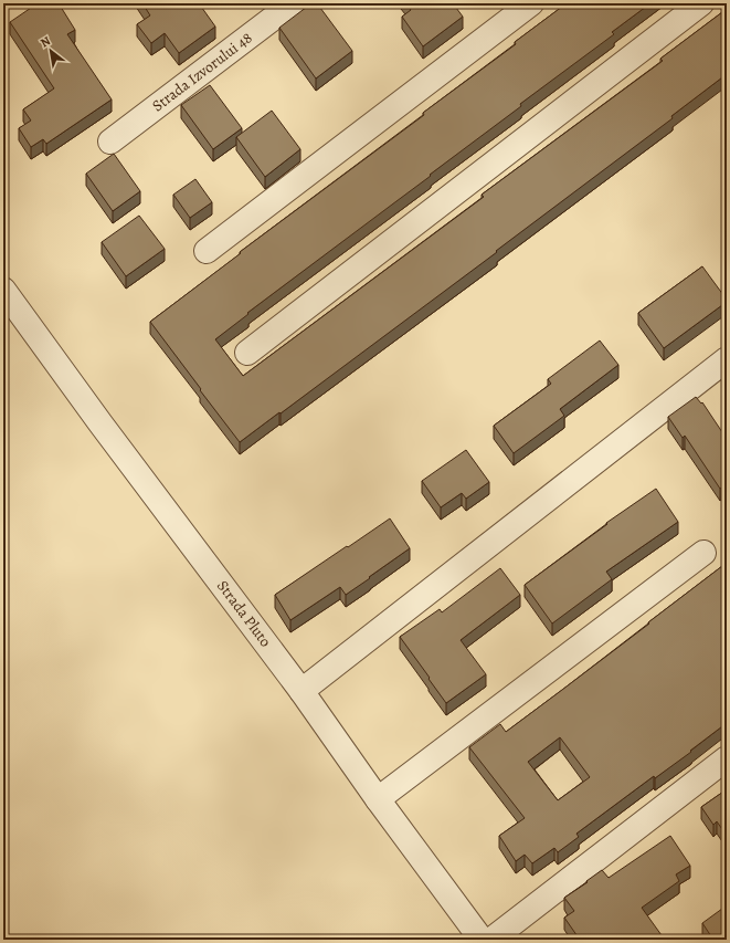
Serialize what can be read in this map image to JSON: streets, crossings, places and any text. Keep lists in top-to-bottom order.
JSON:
{
  "streets": {
    "street": ["Strada Izvorului 48", "Strada Pluto"]
  },
  "north": "top left"
}
